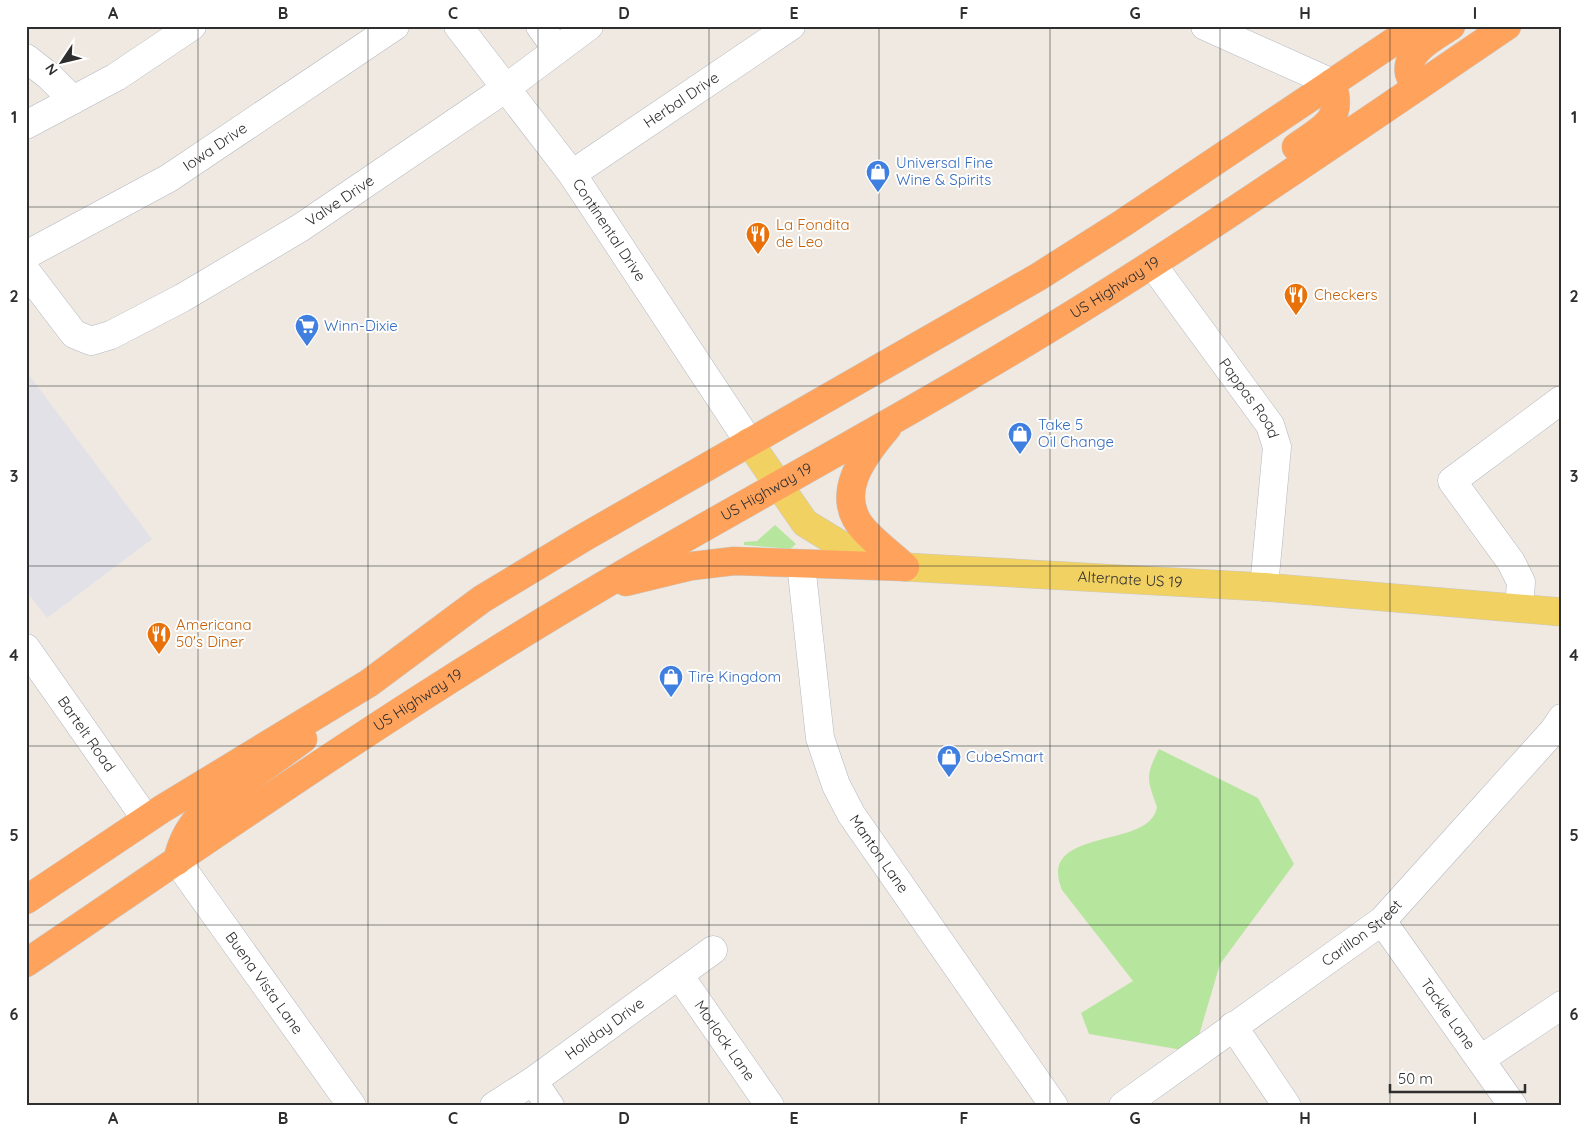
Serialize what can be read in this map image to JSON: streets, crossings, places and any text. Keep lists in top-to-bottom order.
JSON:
{
  "streets": {
    "highway": ["US Highway 19"],
    "main road": ["Alternate US 19"],
    "street": [
      "Herbal Drive",
      "Iowa Drive",
      "Valve Drive",
      "Continental Drive",
      "Pappas Road",
      "Bartelt Road",
      "Manton Lane",
      "Carillon Street",
      "Buena Vista Lane",
      "Tackle Lane",
      "Holiday Drive",
      "Morlock Lane"
    ]
  },
  "crossings": [
    ["Herbal Drive", "Continental Drive"],
    ["Valve Drive", "Continental Drive"],
    ["Continental Drive", "Alternate US 19"],
    ["US Highway 19", "Pappas Road"],
    ["US Highway 19", "Alternate US 19"],
    ["US Highway 19", "Buena Vista Lane"],
    ["Pappas Road", "Alternate US 19"],
    ["Carillon Street", "Tackle Lane"],
    ["Holiday Drive", "Morlock Lane"]
  ],
  "places": {
    "shop": [
      "Universal Fine Wine & Spirits",
      "Take 5 Oil Change",
      "Tire Kingdom",
      "CubeSmart"
    ],
    "restaurant": ["La Fondita de Leo", "Checkers", "Americana 50's Diner"],
    "supermarket": ["Winn-Dixie"]
  },
  "scale_bar": "50 m",
  "north": "bottom left",
  "grid": {
    "columns": [
      "A",
      "B",
      "C",
      "D",
      "E",
      "F",
      "G",
      "H",
      "I"
    ],
    "rows": [
      "1",
      "2",
      "3",
      "4",
      "5",
      "6"
    ]
  }
}
